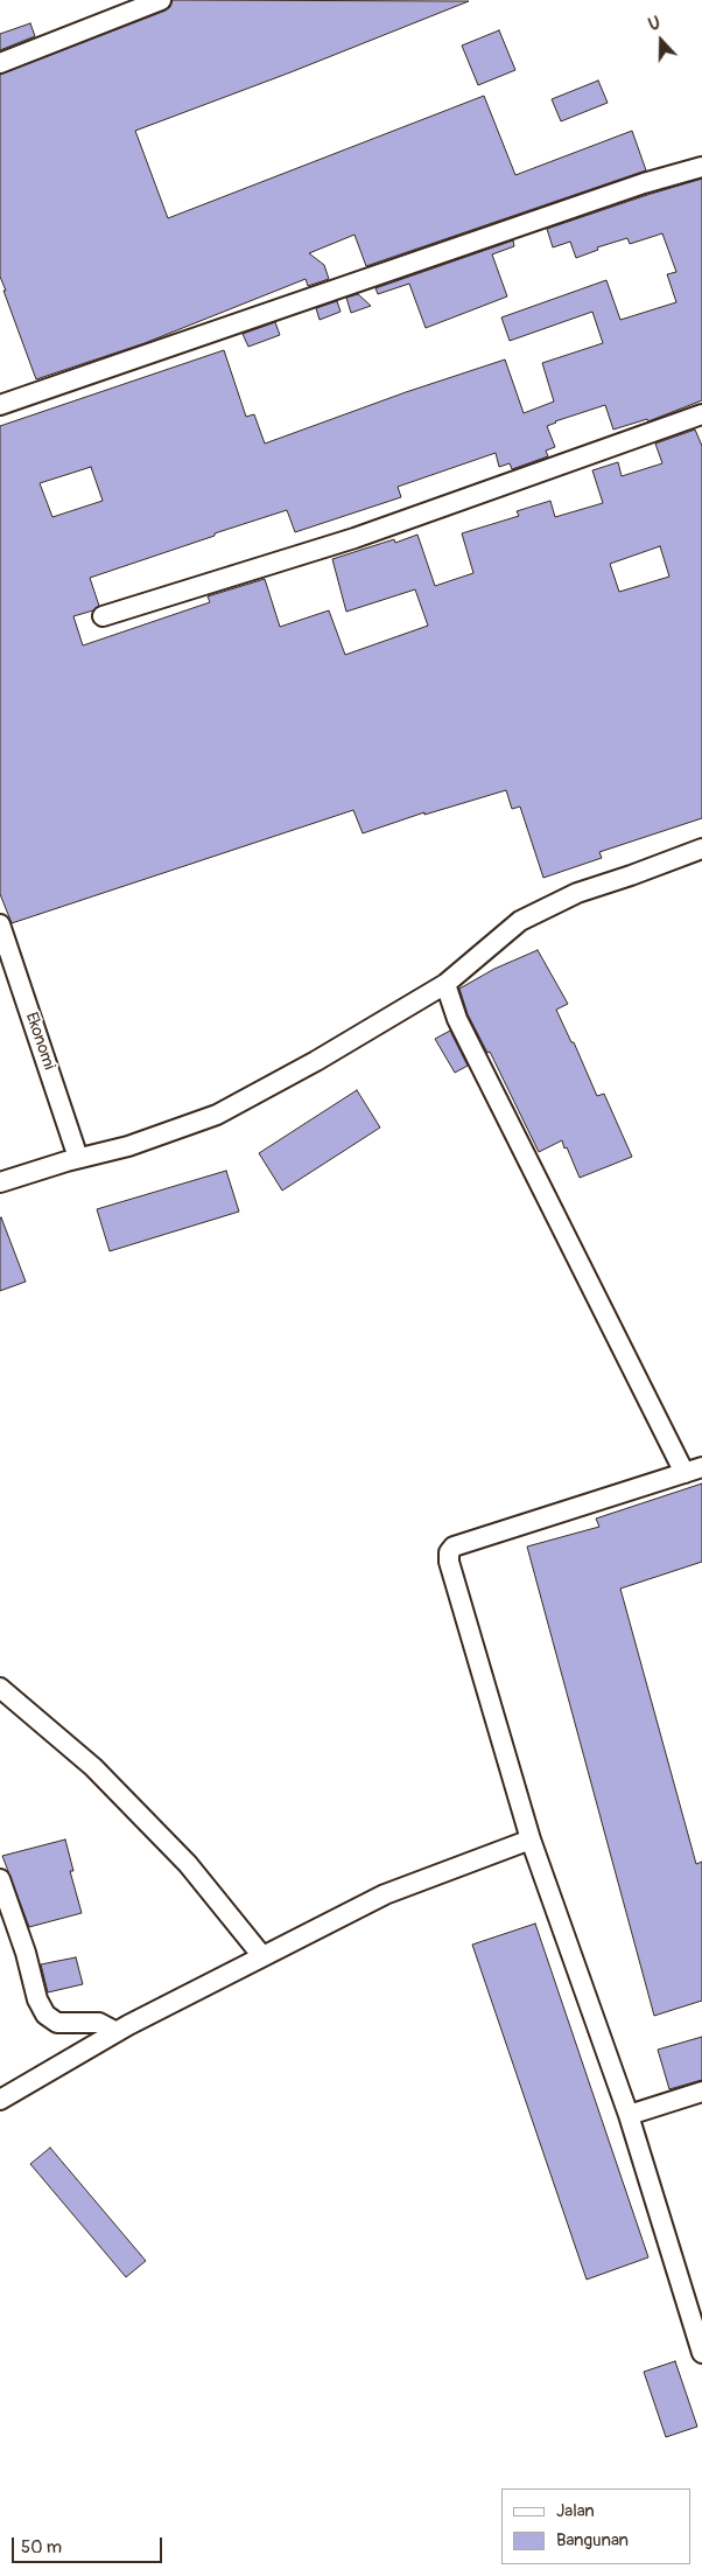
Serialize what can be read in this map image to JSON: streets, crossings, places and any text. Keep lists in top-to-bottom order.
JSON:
{
  "streets": {
    "street": ["Ekonomi"]
  },
  "legend": ["Jalan", "Bangunan"],
  "scale_bar": "50 m",
  "north": "top"
}
